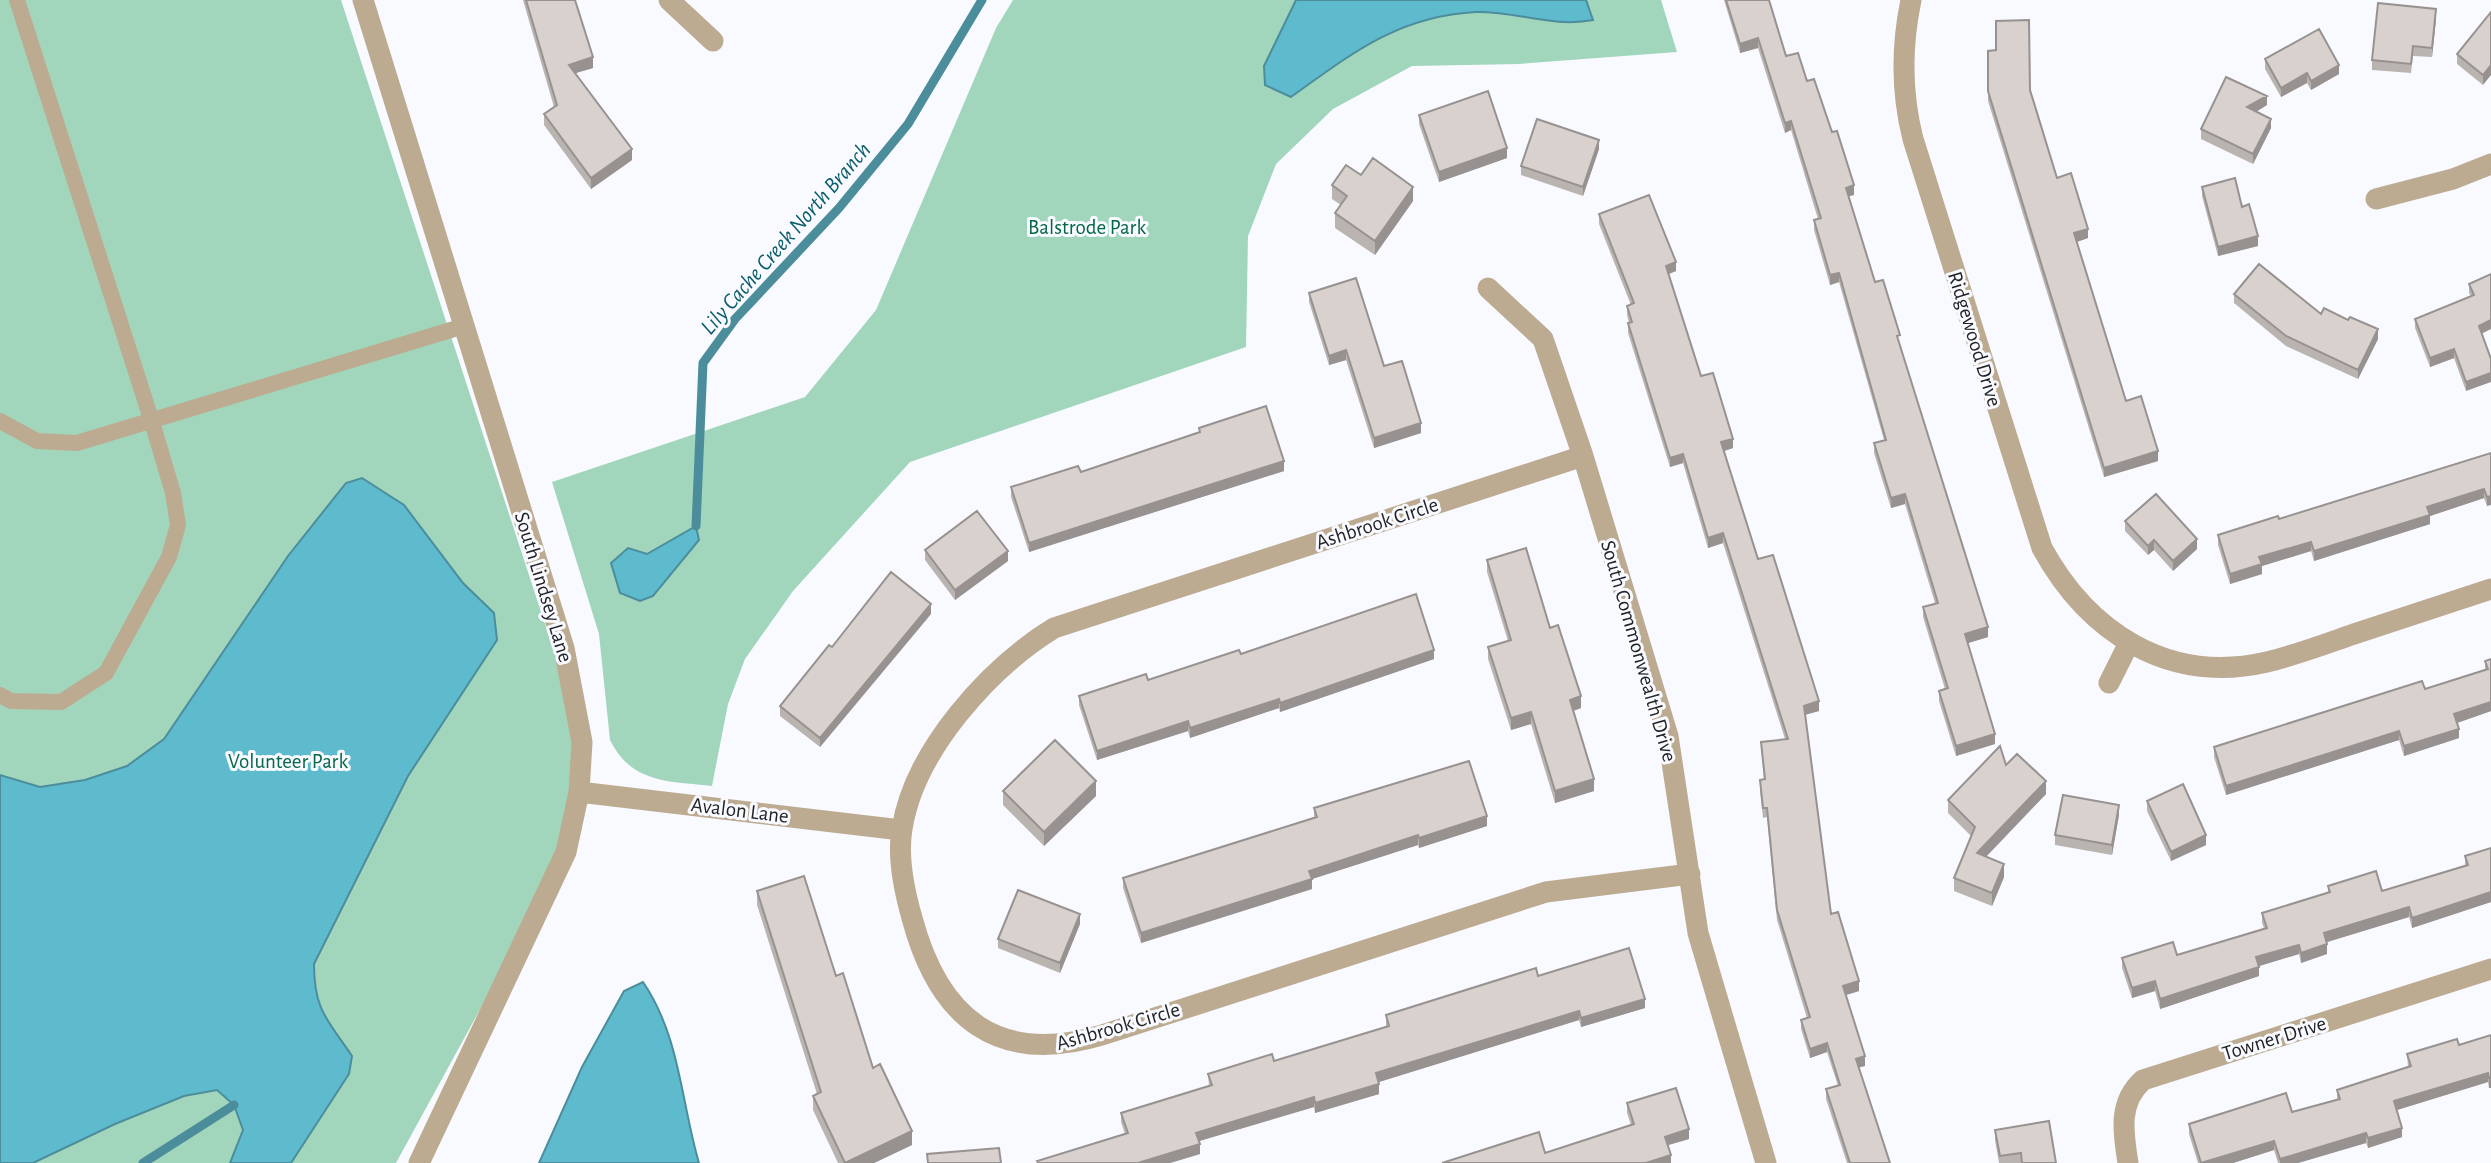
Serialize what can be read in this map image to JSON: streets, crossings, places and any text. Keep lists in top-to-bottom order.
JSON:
{
  "streets": {
    "street": [
      "Ridgewood Drive",
      "Ashbrook Circle",
      "South Lindsey Lane",
      "South Commonwealth Drive",
      "Avalon Lane",
      "Towner Drive"
    ]
  },
  "crossings": [
    ["Ashbrook Circle", "South Commonwealth Drive"],
    ["Ashbrook Circle", "Avalon Lane"],
    ["South Lindsey Lane", "Avalon Lane"]
  ],
  "water": ["Lily Cache Creek North Branch"],
  "parks": ["Balstrode Park", "Volunteer Park"]
}
